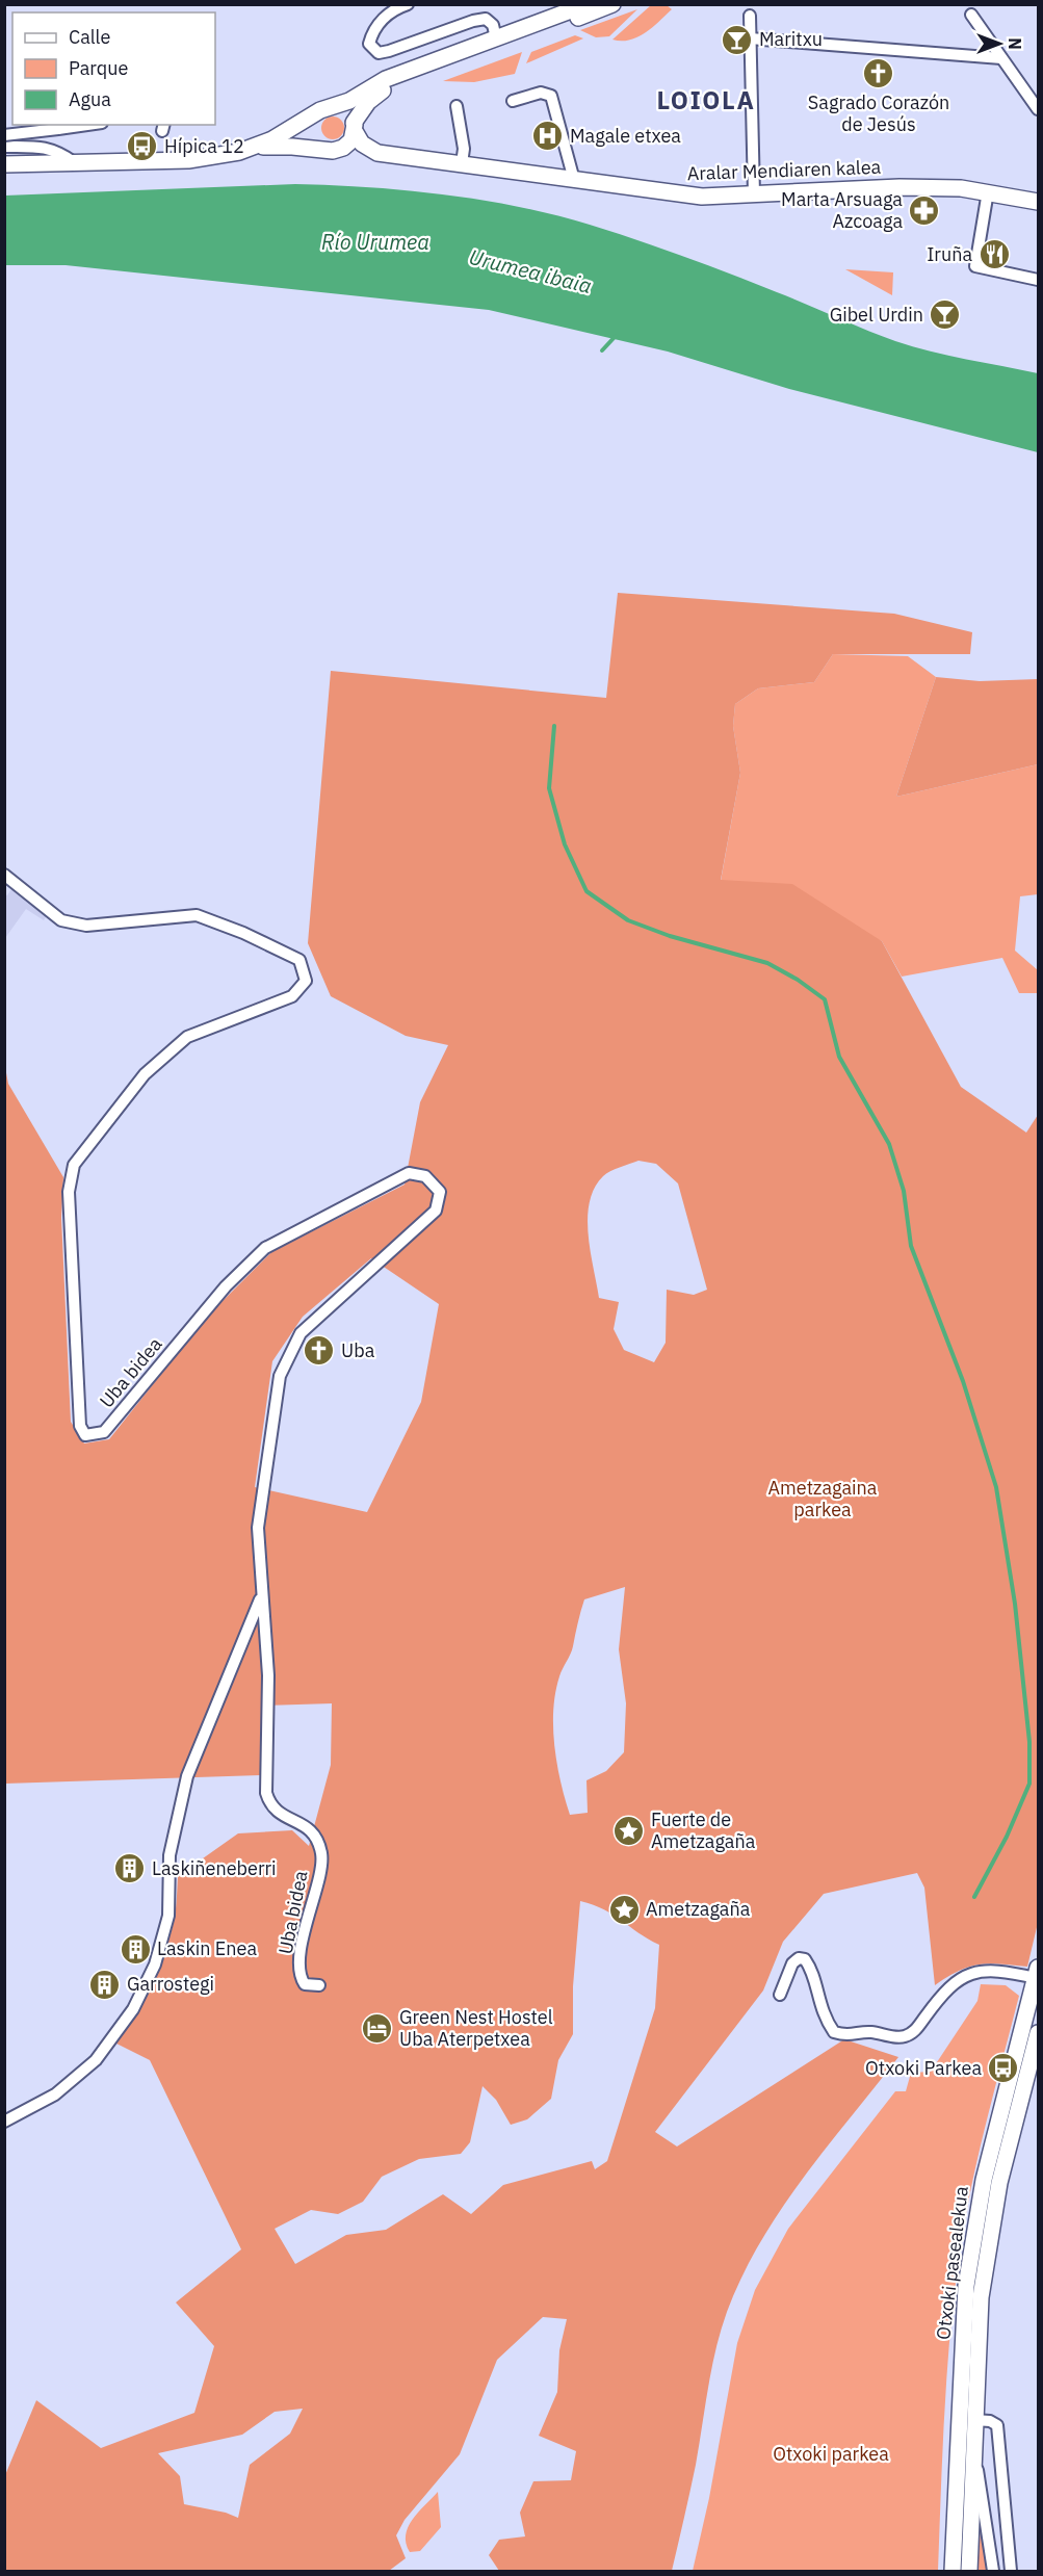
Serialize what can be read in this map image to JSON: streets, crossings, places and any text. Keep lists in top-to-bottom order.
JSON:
{
  "streets": {
    "main road": ["Aralar Mendiaren kalea", "Otxoki pasealekua"],
    "street": ["Uba bidea"]
  },
  "districts": ["LOIOLA"],
  "water": ["Río Urumea", "Urumea ibaia"],
  "parks": ["Ametzagaina parkea", "Otxoki parkea"],
  "places": {
    "bar": ["Maritxu", "Gibel Urdin"],
    "church": ["Sagrado Corazón de Jesús", "Uba"],
    "hospital": ["Magale etxea"],
    "bus stop": ["Hípica 12", "Otxoki Parkea"],
    "pharmacy": ["Marta Arsuaga Azcoaga"],
    "restaurant": ["Iruña"],
    "place": ["Fuerte de Ametzagaña", "Ametzagaña"],
    "building": ["Laskiñeneberri", "Laskin Enea", "Garrostegi"],
    "hotel": ["Green Nest Hostel Uba Aterpetxea"]
  },
  "legend": ["Calle", "Parque", "Agua"],
  "north": "right"
}
